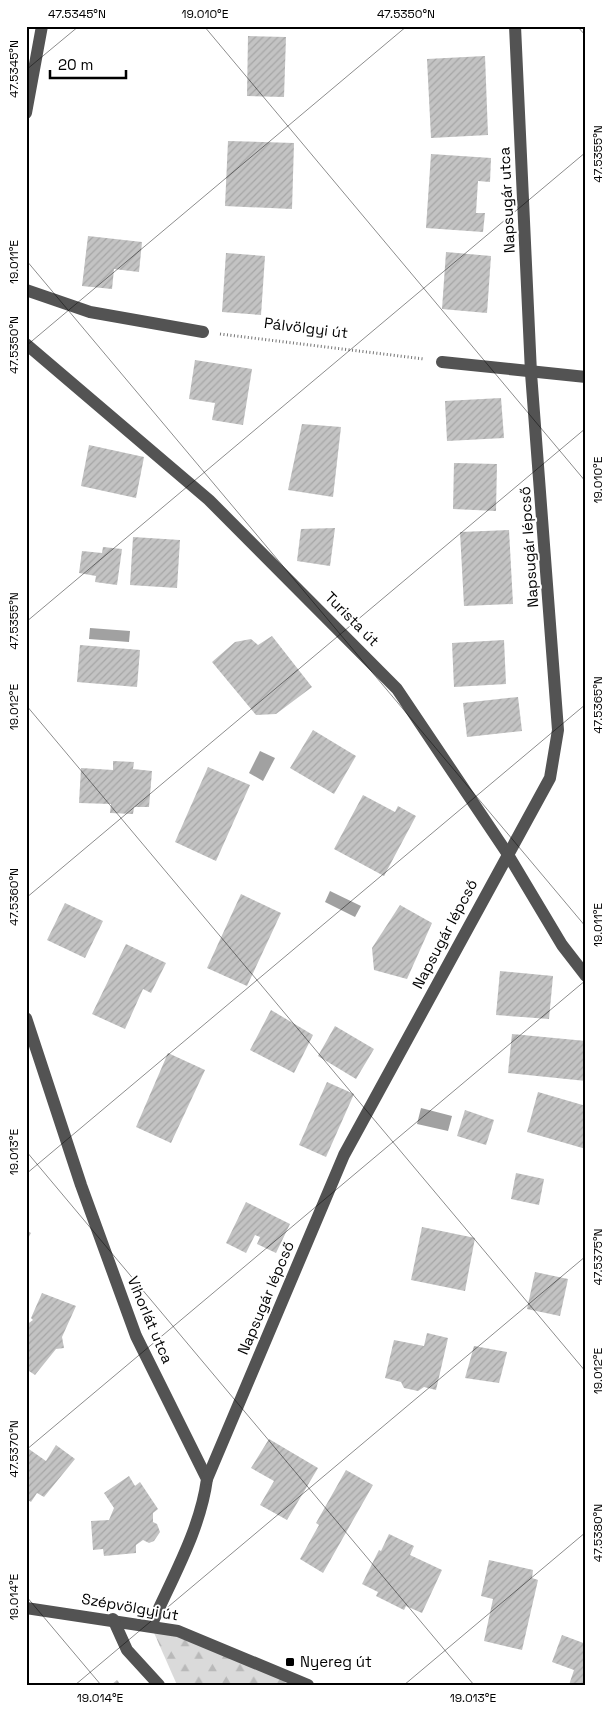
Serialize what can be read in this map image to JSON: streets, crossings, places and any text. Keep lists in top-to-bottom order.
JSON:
{
  "streets": {
    "street": [
      "Napsugár utca",
      "Napsugár lépcső",
      "Turista út",
      "Vihorlát utca",
      "Szépvölgyi út"
    ],
    "path": ["Pálvölgyi út"]
  },
  "crossings": [
    ["Napsugár utca", "Napsugár lépcső"],
    ["Napsugár lépcső", "Turista út"],
    ["Napsugár lépcső", "Vihorlát utca"]
  ],
  "places": {
    "transit": ["Nyereg út"]
  },
  "scale_bar": "20 m",
  "coordinates": [
    "47.5345°N",
    "19.010°E",
    "47.5350°N",
    "47.5355°N",
    "19.011°E",
    "47.5365°N",
    "19.012°E",
    "47.5360°N",
    "19.013°E",
    "47.5375°N",
    "47.5370°N",
    "47.5380°N",
    "19.014°E"
  ]
}
